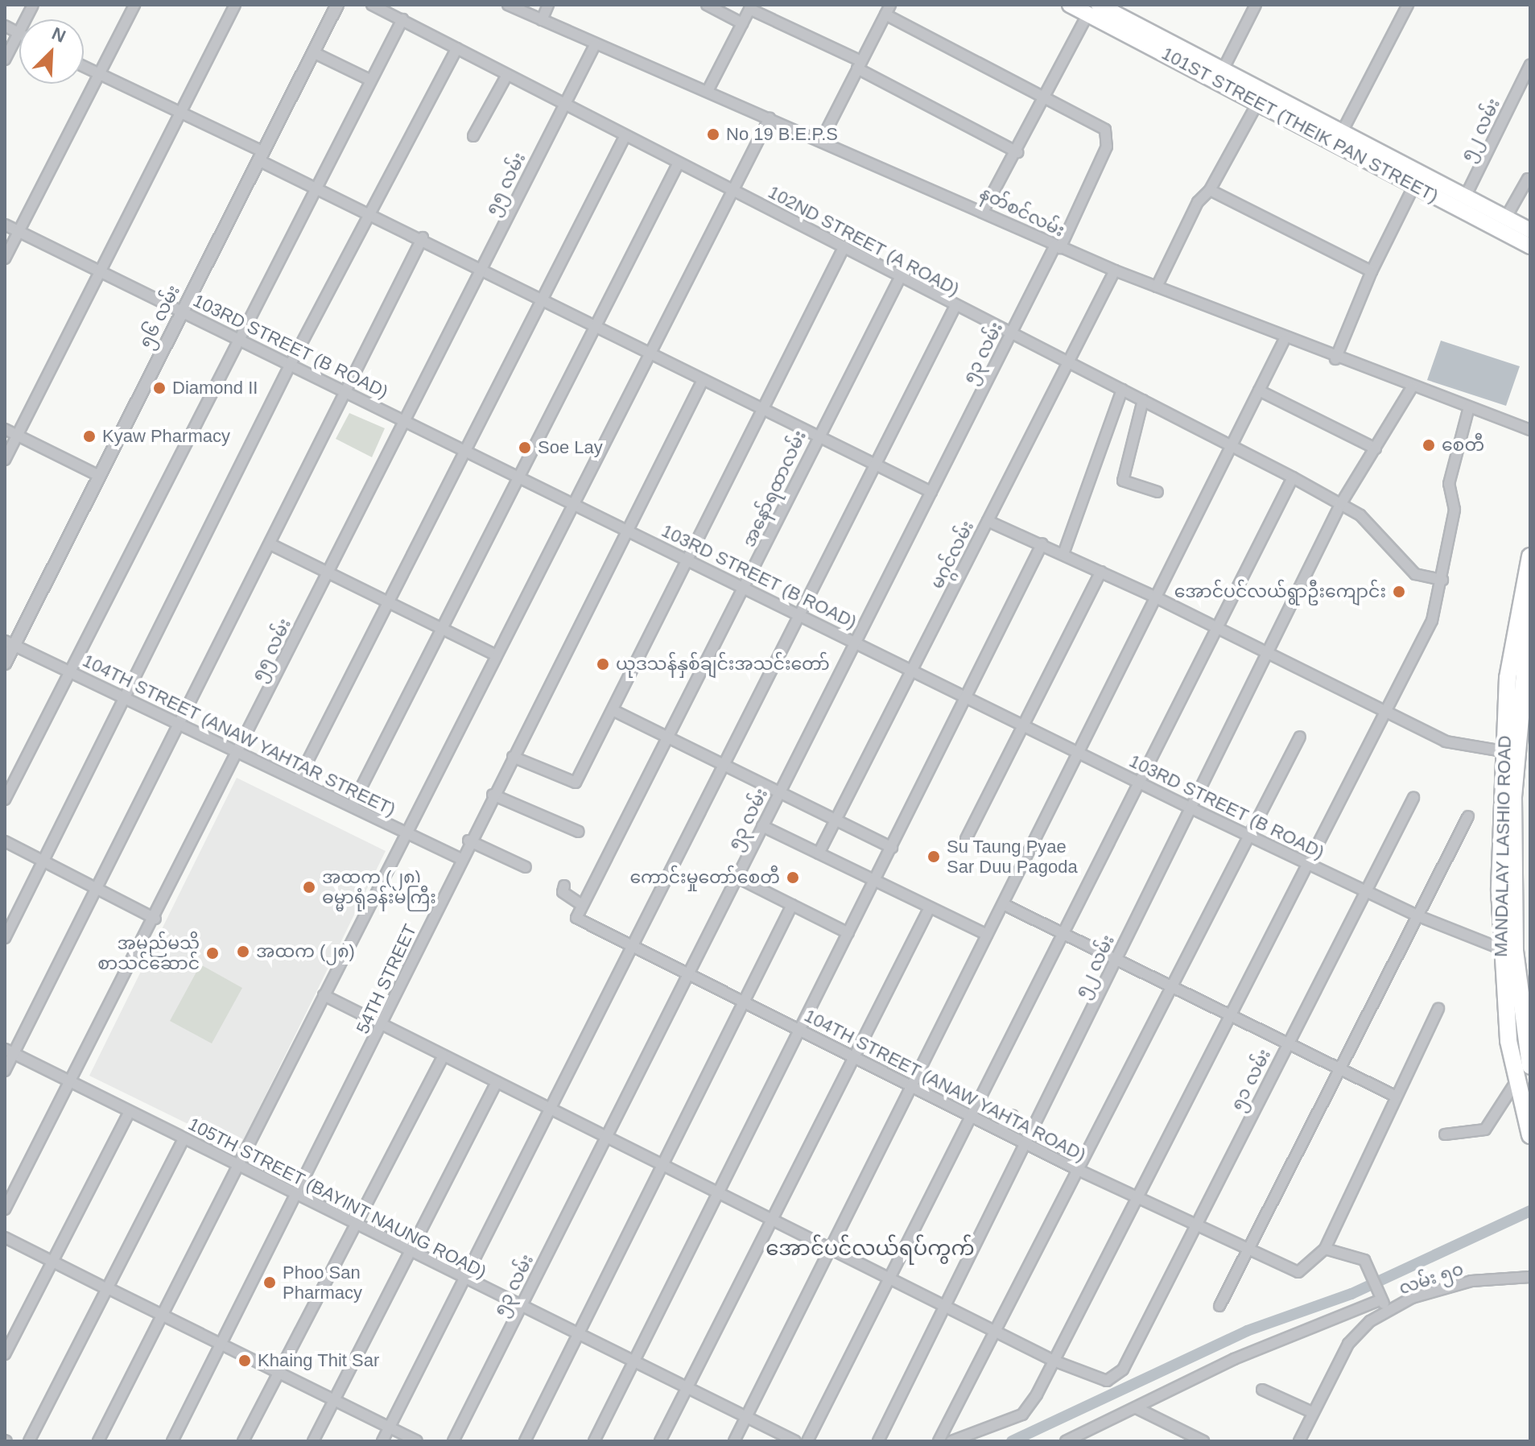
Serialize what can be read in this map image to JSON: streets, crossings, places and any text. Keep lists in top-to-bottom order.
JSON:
{
  "streets": {
    "highway": ["MANDALAY LASHIO ROAD"],
    "main road": ["101ST STREET (THEIK PAN STREET)"],
    "street": [
      "၅၂ လမ်း",
      "၅၅ လမ်း",
      "နတ်စင်လမ်း",
      "102ND STREET (A ROAD)",
      "၅၆ လမ်း",
      "103RD STREET (B ROAD)",
      "၅၃ လမ်း",
      "အနော်ရထာလမ်း",
      "မဂ္ဂင်လမ်း",
      "104TH STREET (ANAW YAHTAR STREET)",
      "54TH STREET",
      "၅၁ လမ်း",
      "104TH STREET (ANAW YAHTA ROAD)",
      "105TH STREET (BAYINT NAUNG ROAD)",
      "လမ်း ၅၀"
    ]
  },
  "crossings": [
    ["101ST STREET (THEIK PAN STREET)", "၅၂ လမ်း"],
    ["၅၂ လမ်း", "နတ်စင်လမ်း"],
    ["၅၂ လမ်း", "102ND STREET (A ROAD)"],
    ["၅၂ လမ်း", "103RD STREET (B ROAD)"],
    ["၅၂ လမ်း", "104TH STREET (ANAW YAHTA ROAD)"],
    ["၅၅ လမ်း", "နတ်စင်လမ်း"],
    ["၅၅ လမ်း", "102ND STREET (A ROAD)"],
    ["၅၅ လမ်း", "103RD STREET (B ROAD)"],
    ["၅၅ လမ်း", "104TH STREET (ANAW YAHTAR STREET)"],
    ["၅၅ လမ်း", "105TH STREET (BAYINT NAUNG ROAD)"],
    ["နတ်စင်လမ်း", "၅၃ လမ်း"],
    ["နတ်စင်လမ်း", "မဂ္ဂင်လမ်း"],
    ["102ND STREET (A ROAD)", "၅၃ လမ်း"],
    ["102ND STREET (A ROAD)", "အနော်ရထာလမ်း"],
    ["102ND STREET (A ROAD)", "မဂ္ဂင်လမ်း"],
    ["၅၆ လမ်း", "103RD STREET (B ROAD)"],
    ["၅၆ လမ်း", "104TH STREET (ANAW YAHTAR STREET)"],
    ["103RD STREET (B ROAD)", "၅၃ လမ်း"],
    ["103RD STREET (B ROAD)", "အနော်ရထာလမ်း"],
    ["103RD STREET (B ROAD)", "မဂ္ဂင်လမ်း"],
    ["103RD STREET (B ROAD)", "MANDALAY LASHIO ROAD"],
    ["103RD STREET (B ROAD)", "54TH STREET"],
    ["103RD STREET (B ROAD)", "၅၁ လမ်း"],
    ["၅၃ လမ်း", "104TH STREET (ANAW YAHTA ROAD)"],
    ["၅၃ လမ်း", "105TH STREET (BAYINT NAUNG ROAD)"],
    ["အနော်ရထာလမ်း", "104TH STREET (ANAW YAHTA ROAD)"],
    ["104TH STREET (ANAW YAHTAR STREET)", "54TH STREET"],
    ["54TH STREET", "105TH STREET (BAYINT NAUNG ROAD)"],
    ["၅၁ လမ်း", "104TH STREET (ANAW YAHTA ROAD)"]
  ],
  "districts": ["အောင်ပင်လယ်ရပ်ကွက်"],
  "places": [
    "No 19 B.E.P.S",
    "Diamond II",
    "Kyaw Pharmacy",
    "စေတီ",
    "Soe Lay",
    "အောင်ပင်လယ်ရွာဦးကျောင်း",
    "ယုဒသန်နှစ်ချင်းအသင်းတော်",
    "Su Taung Pyae Sar Duu Pagoda",
    "ကောင်းမှုတော်စေတီ",
    "အထက (၂၈) ဓမ္မာရုံခန်းမကြီး",
    "အထက (၂၈)",
    "အမည်မသိ စာသင်ဆောင်",
    "Phoo San Pharmacy",
    "Khaing Thit Sar"
  ],
  "north": "top right"
}
